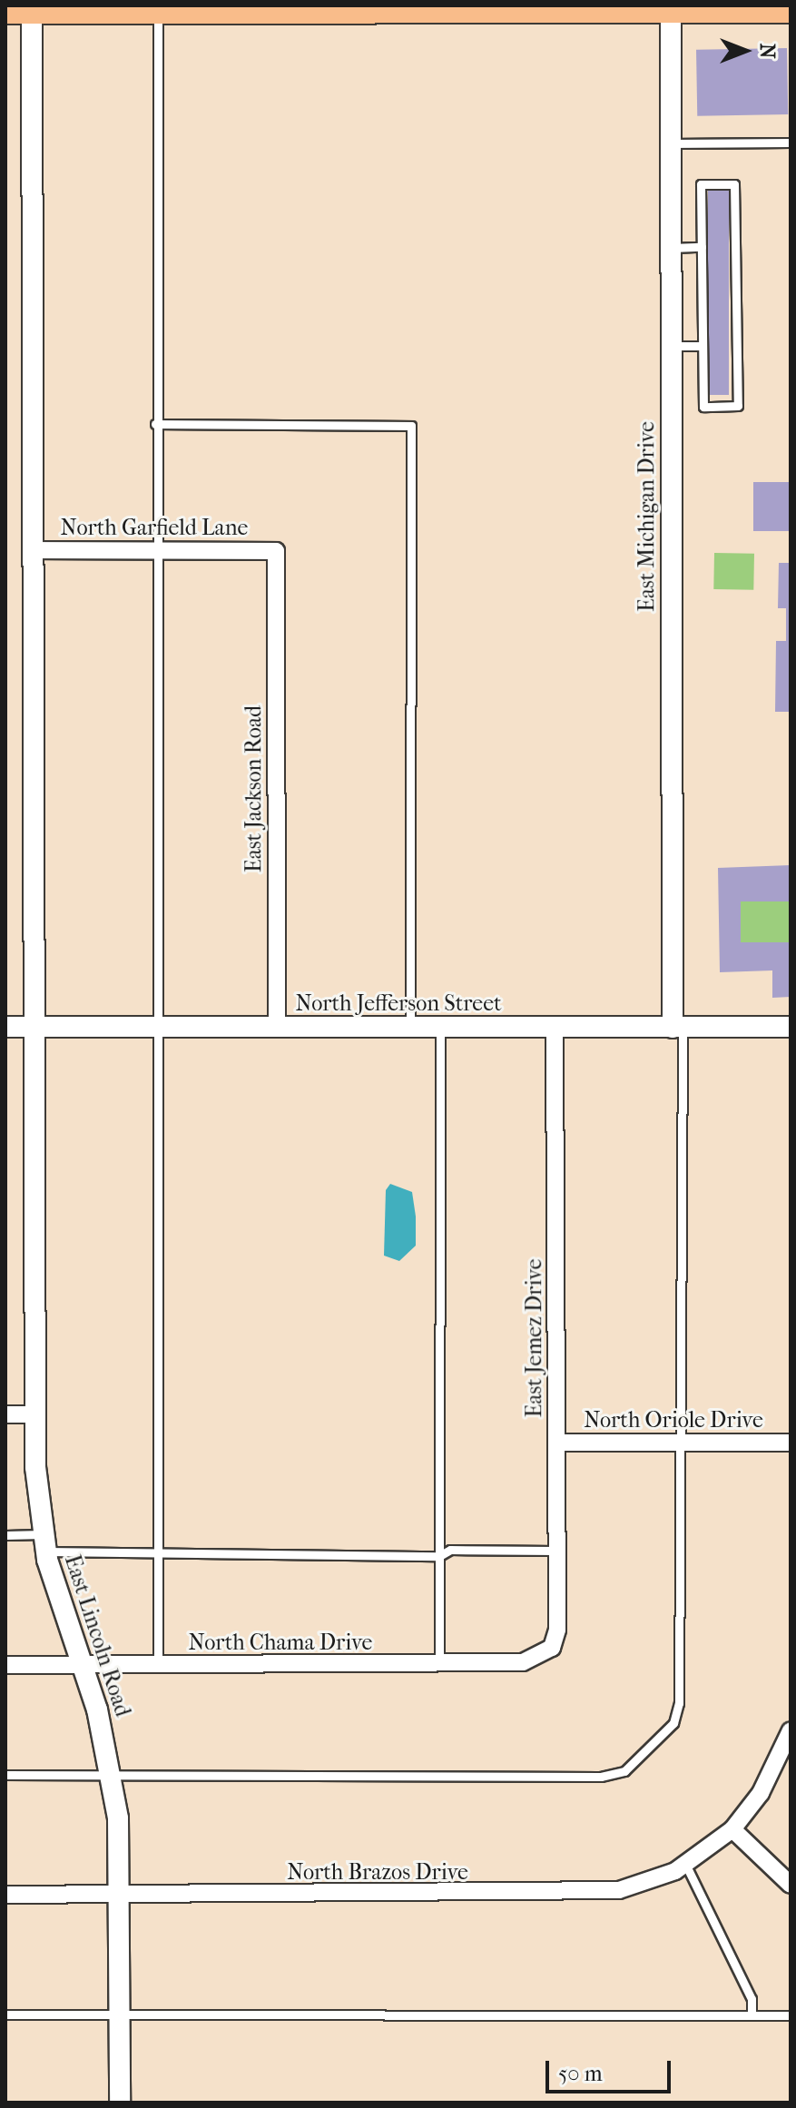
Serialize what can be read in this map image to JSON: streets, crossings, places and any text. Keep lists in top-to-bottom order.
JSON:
{
  "streets": {
    "street": [
      "East Michigan Drive",
      "North Garfield Lane",
      "East Jackson Road",
      "North Jefferson Street",
      "East Jemez Drive",
      "North Oriole Drive",
      "East Lincoln Road",
      "North Chama Drive",
      "North Brazos Drive"
    ]
  },
  "crossings": [
    ["East Michigan Drive", "North Jefferson Street"],
    ["North Garfield Lane", "East Jackson Road"],
    ["North Garfield Lane", "East Lincoln Road"],
    ["East Jackson Road", "North Jefferson Street"],
    ["North Jefferson Street", "East Jemez Drive"],
    ["North Jefferson Street", "East Lincoln Road"],
    ["East Jemez Drive", "North Oriole Drive"],
    ["East Jemez Drive", "North Chama Drive"],
    ["East Lincoln Road", "North Chama Drive"],
    ["East Lincoln Road", "North Brazos Drive"]
  ],
  "scale_bar": "50 m",
  "north": "right"
}
